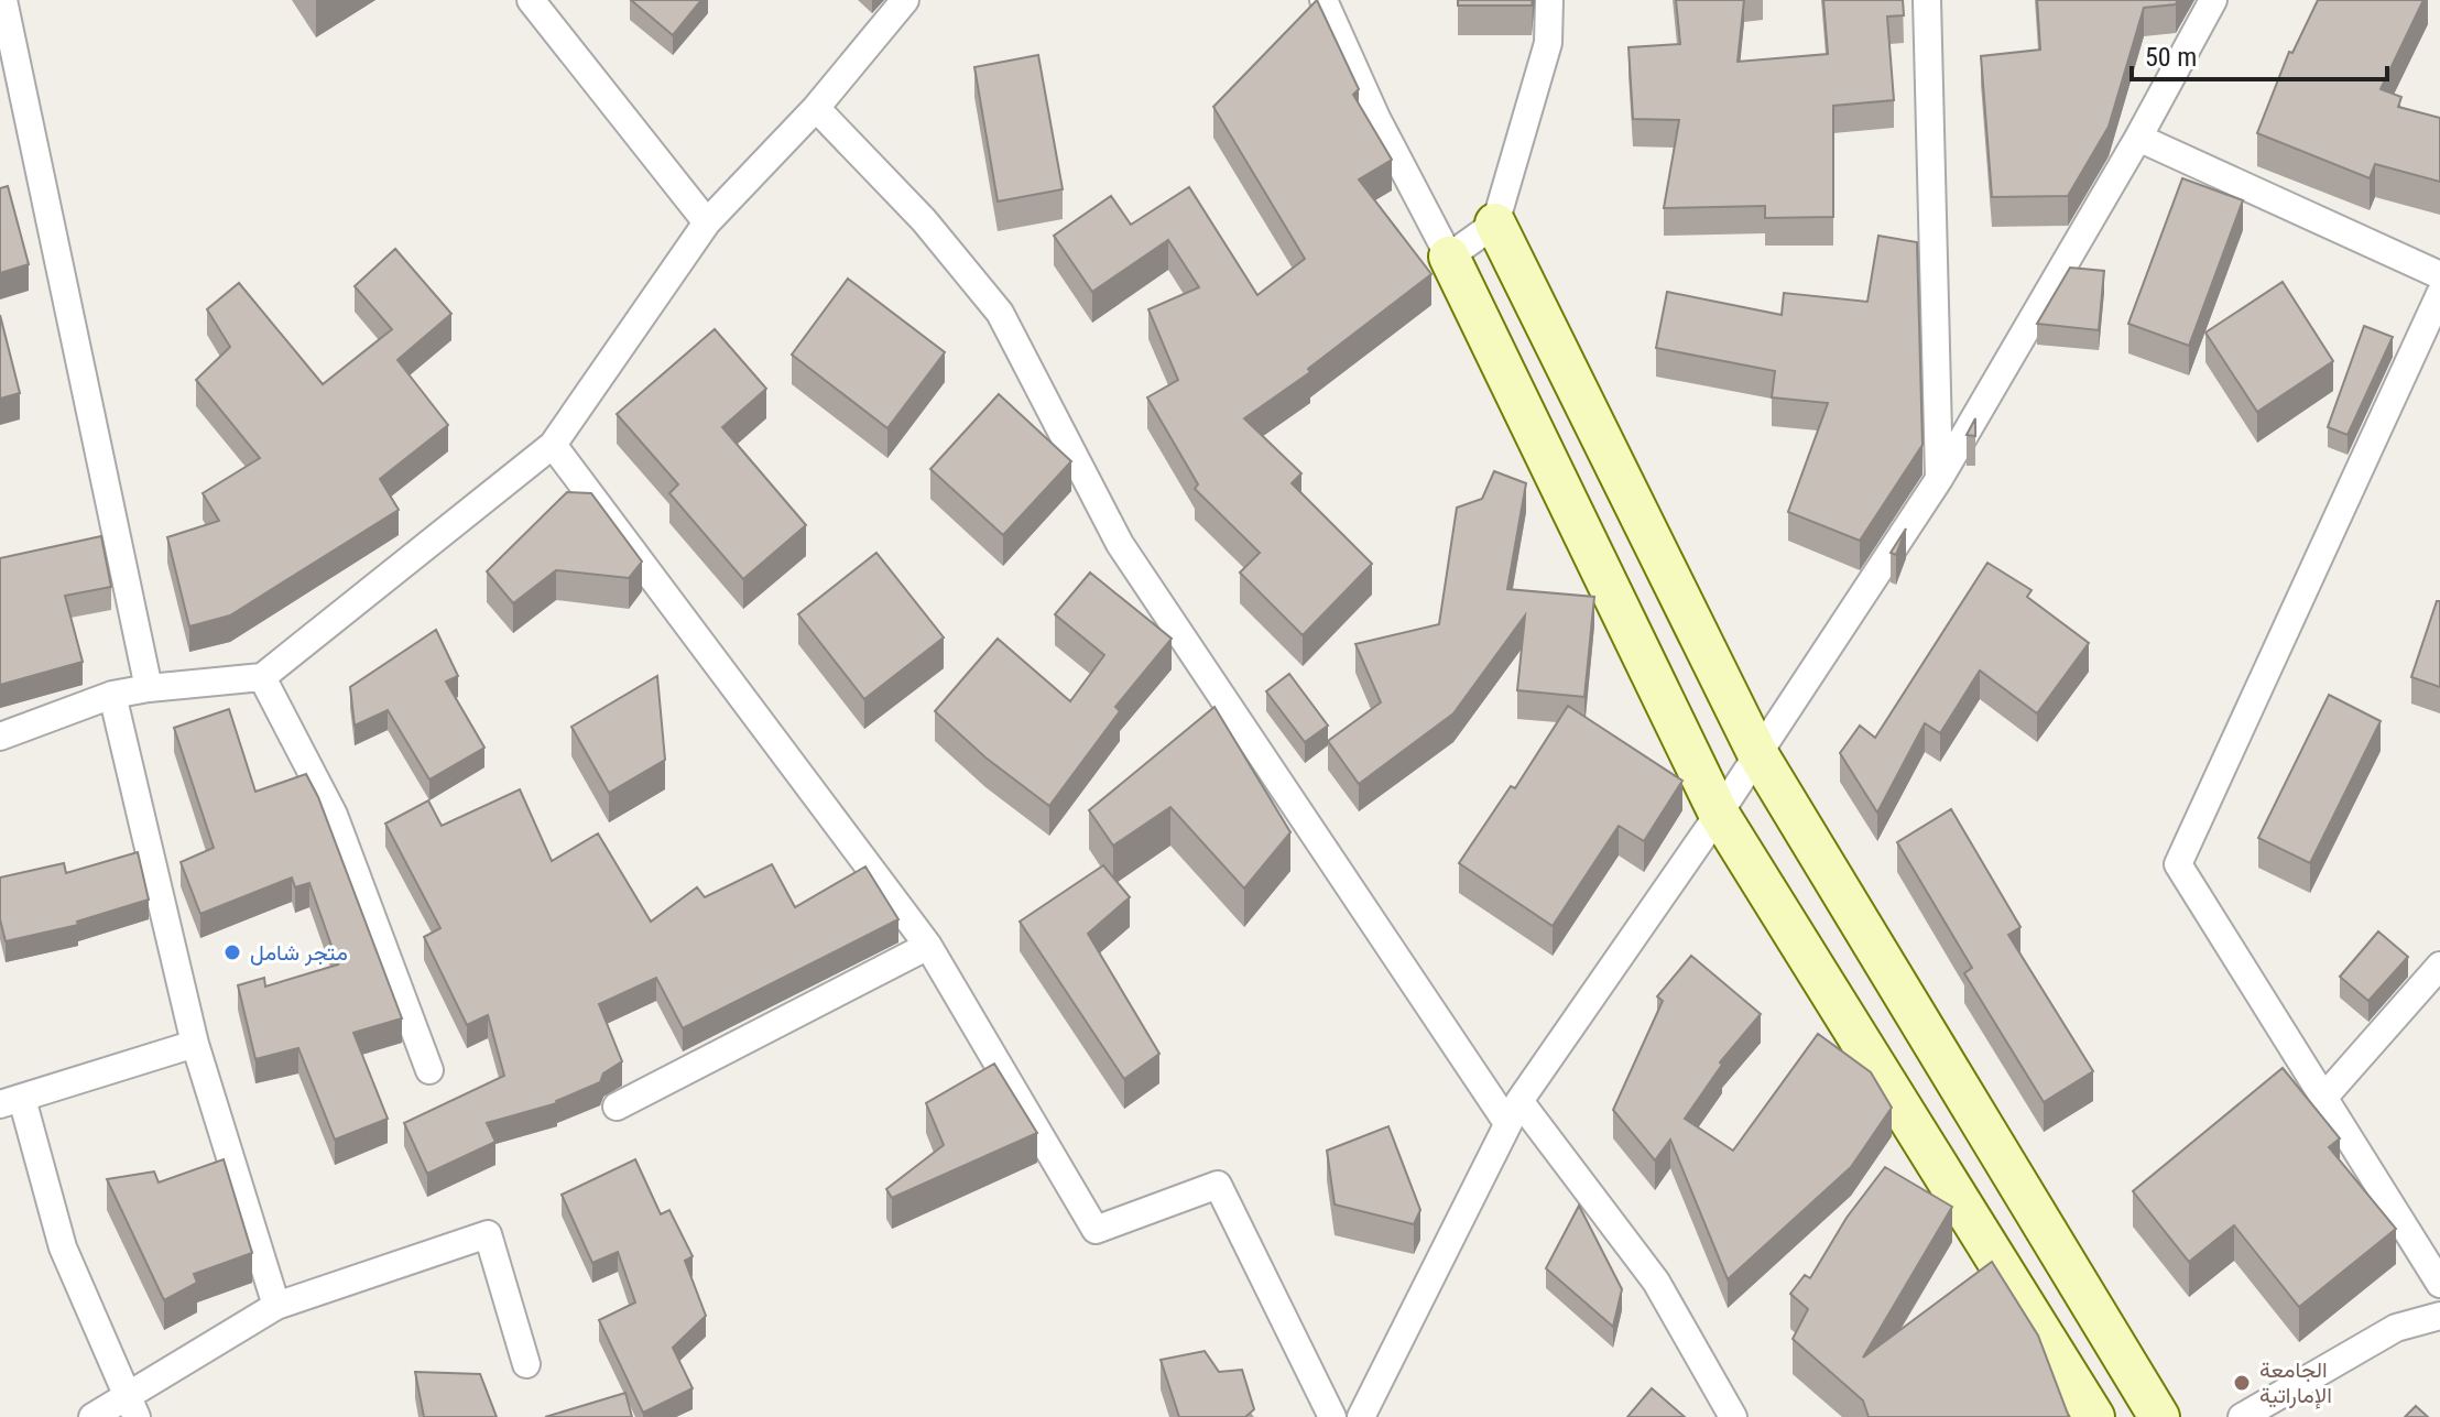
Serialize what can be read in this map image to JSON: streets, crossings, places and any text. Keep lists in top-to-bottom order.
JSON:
{
  "places": ["متجر شامل", "الجامعة الإماراتية"],
  "scale_bar": "50 m"
}
